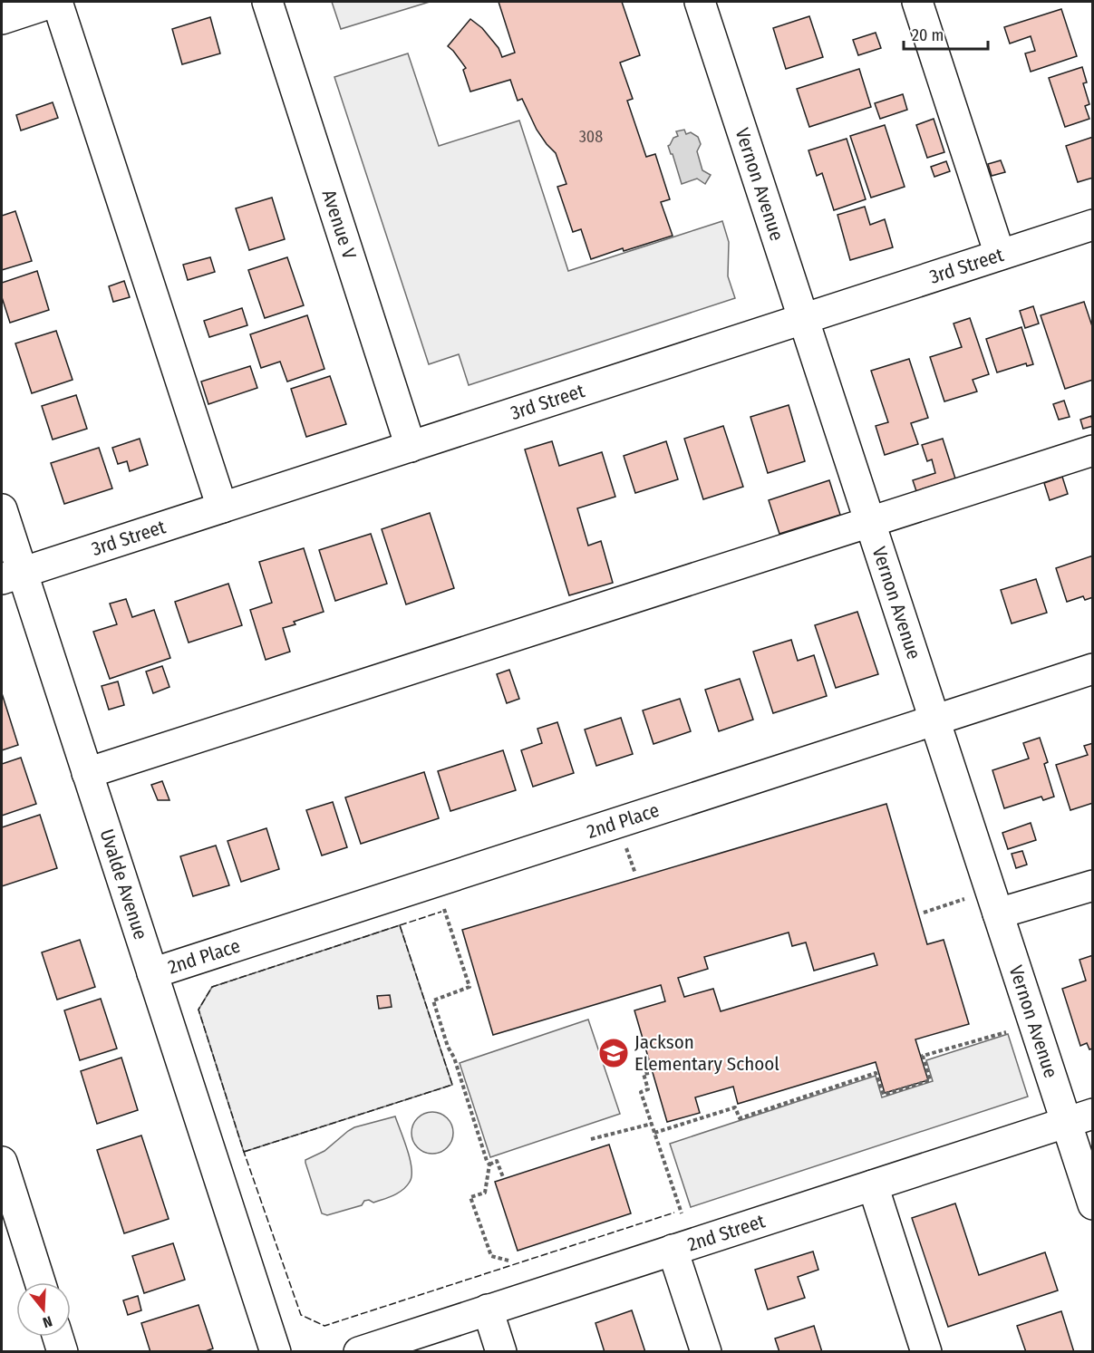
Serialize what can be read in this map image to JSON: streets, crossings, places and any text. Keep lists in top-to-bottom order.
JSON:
{
  "streets": {
    "street": [
      "Vernon Avenue",
      "Avenue V",
      "3rd Street",
      "2nd Place",
      "Uvalde Avenue",
      "2nd Street"
    ]
  },
  "crossings": [
    ["Vernon Avenue", "3rd Street"],
    ["Vernon Avenue", "2nd Place"],
    ["Vernon Avenue", "2nd Street"],
    ["Avenue V", "3rd Street"],
    ["3rd Street", "Uvalde Avenue"],
    ["2nd Place", "Uvalde Avenue"]
  ],
  "places": {
    "school or university": ["Jackson Elementary School"]
  },
  "house_numbers": ["308"],
  "scale_bar": "20 m",
  "north": "bottom"
}
